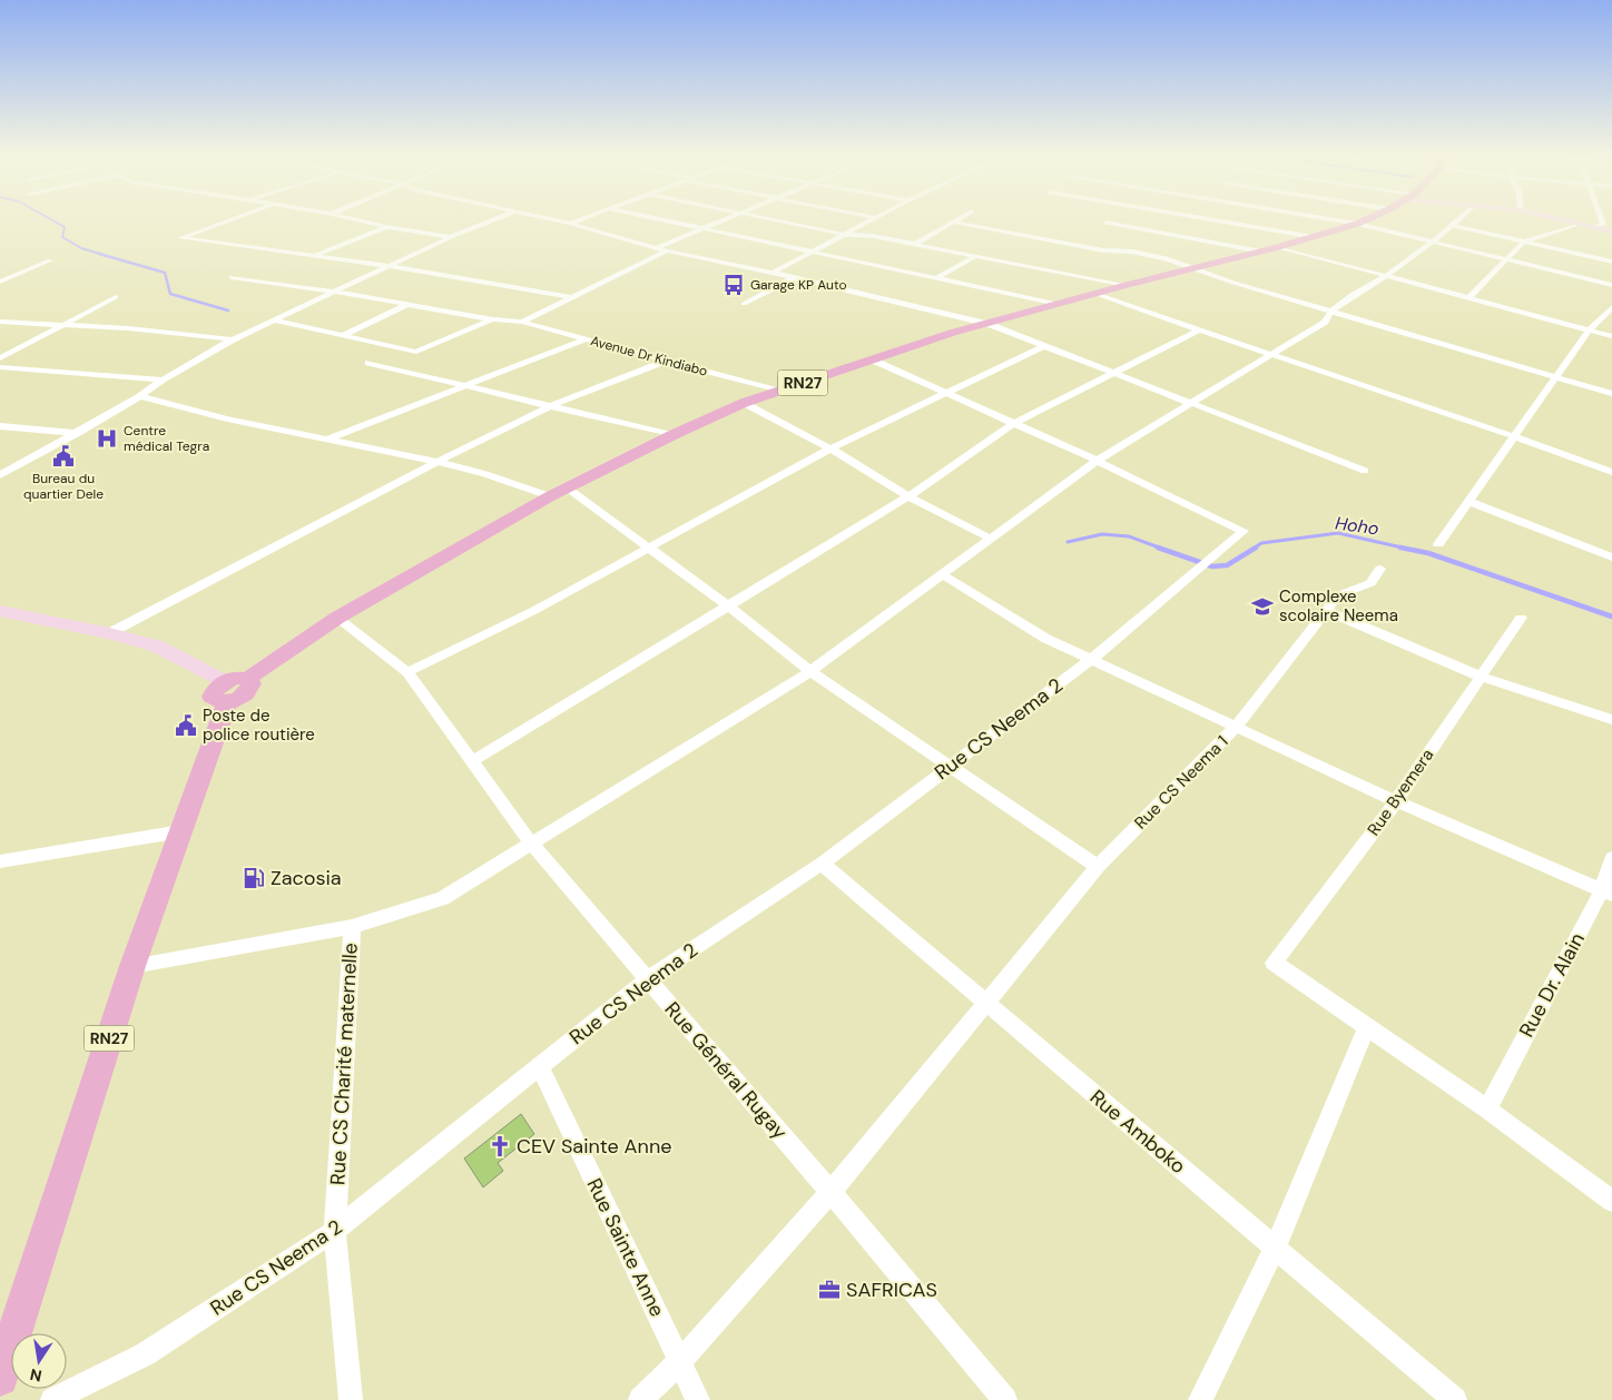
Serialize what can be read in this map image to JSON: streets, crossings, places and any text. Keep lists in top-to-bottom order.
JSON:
{
  "streets": {
    "main road": ["RN27"],
    "street": [
      "Avenue Dr Kindiabo",
      "Rue CS Neema 2",
      "Rue CS Neema 1",
      "Rue Byemera",
      "Rue Dr. Alain",
      "Rue CS Charité maternelle",
      "Rue Général Rugay",
      "Rue Amboko",
      "Rue Sainte Anne"
    ]
  },
  "crossings": [
    ["Avenue Dr Kindiabo", "RN27"],
    ["RN27", "Rue Général Rugay"],
    ["Rue CS Neema 2", "Rue CS Charité maternelle"],
    ["Rue CS Neema 2", "Rue Général Rugay"],
    ["Rue CS Neema 2", "Rue Amboko"],
    ["Rue CS Neema 2", "Rue Sainte Anne"],
    ["Rue CS Neema 1", "Rue Général Rugay"],
    ["Rue CS Neema 1", "Rue Amboko"],
    ["Rue CS Neema 1", "Rue Sainte Anne"]
  ],
  "water": ["Hoho"],
  "places": {
    "bus stop": ["Garage KP Auto"],
    "hospital": ["Centre médical Tegra"],
    "public building": ["Bureau du quartier Dele", "Poste de police routière"],
    "school or university": ["Complexe scolaire Neema"],
    "fuel station": ["Zacosia"],
    "church": ["CEV Sainte Anne"],
    "office": ["SAFRICAS"]
  },
  "north": "bottom"
}
